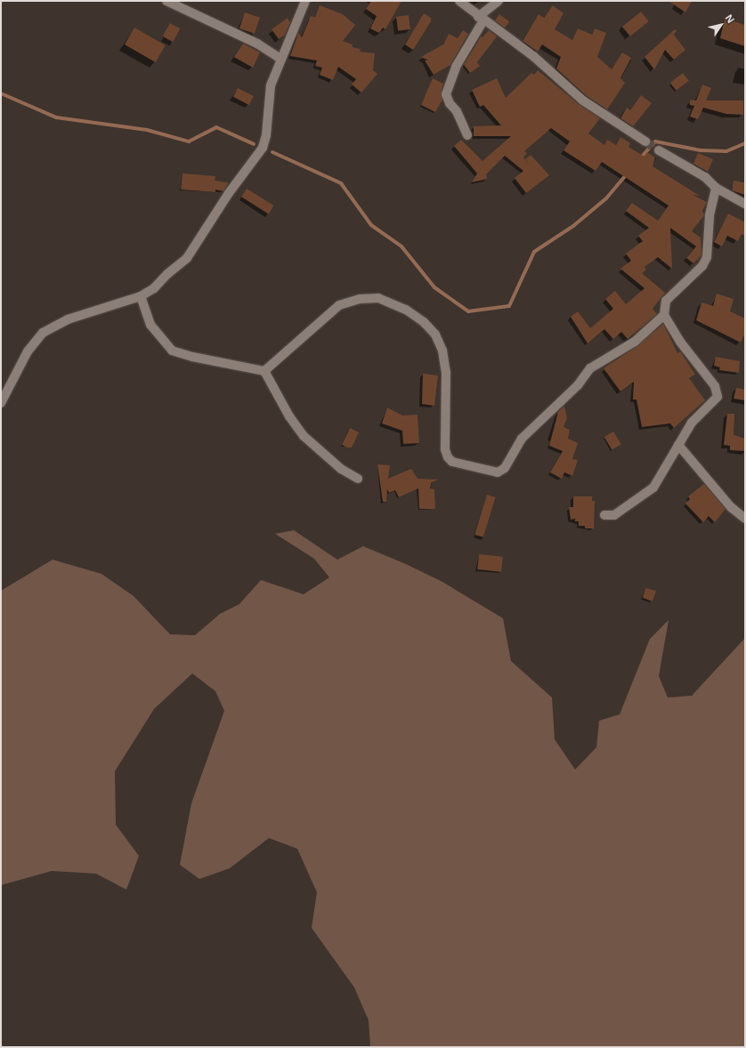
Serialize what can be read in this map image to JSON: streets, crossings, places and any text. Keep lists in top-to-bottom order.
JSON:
{
  "north": "top right"
}
